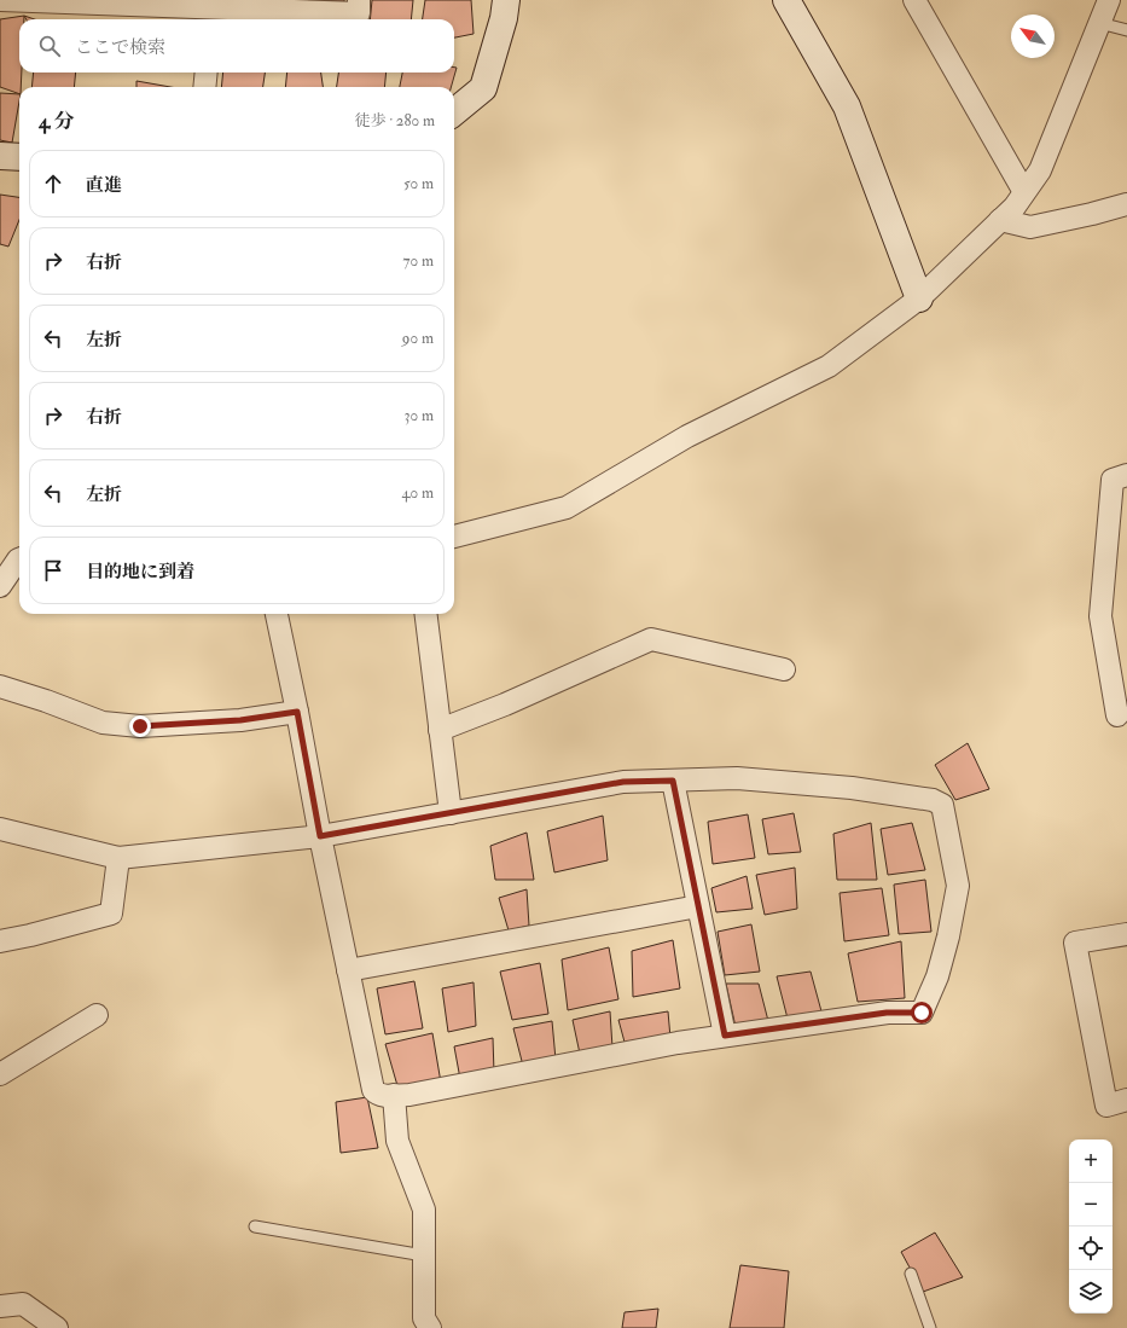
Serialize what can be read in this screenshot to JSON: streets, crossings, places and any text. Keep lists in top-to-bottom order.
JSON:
{
  "north": "top left",
  "page": {
    "search": "ここで検索",
    "heading": ["4 分", "徒歩 · 280 m"],
    "list": [
      ["直進", "50 m"],
      ["右折", "70 m"],
      ["左折", "90 m"],
      ["右折", "30 m"],
      ["左折", "40 m"],
      "目的地に到着"
    ],
    "map_buttons": ["+", "−"]
  }
}
